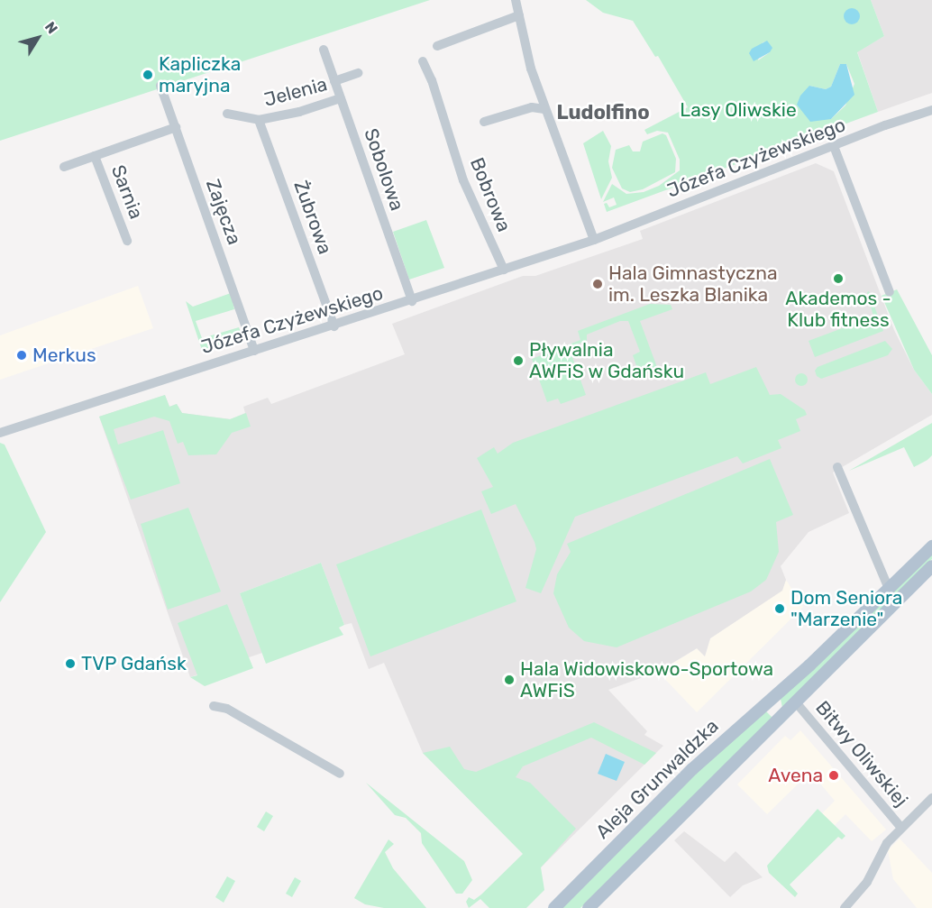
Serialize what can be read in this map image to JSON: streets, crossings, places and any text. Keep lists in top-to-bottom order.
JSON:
{
  "streets": {
    "main road": ["Aleja Grunwaldzka"],
    "street": [
      "Jelenia",
      "Józefa Czyżewskiego",
      "Sobolowa",
      "Sarnia",
      "Bobrowa",
      "Zajęcza",
      "Żubrowa",
      "Bitwy Oliwskiej"
    ]
  },
  "crossings": [
    ["Jelenia", "Sobolowa"],
    ["Jelenia", "Żubrowa"],
    ["Józefa Czyżewskiego", "Sobolowa"],
    ["Józefa Czyżewskiego", "Bobrowa"],
    ["Józefa Czyżewskiego", "Zajęcza"],
    ["Józefa Czyżewskiego", "Żubrowa"],
    ["Sarnia", "Zajęcza"]
  ],
  "districts": ["Ludolfino"],
  "parks": ["Lasy Oliwskie"],
  "places": [
    "Kapliczka maryjna",
    "Akademos - Klub fitness",
    "Hala Gimnastyczna im. Leszka Blanika",
    "Merkus",
    "Pływalnia AWFiS w Gdańsku",
    "Dom Seniora \"Marzenie\"",
    "TVP Gdańsk",
    "Hala Widowiskowo-Sportowa AWFiS",
    "Avena"
  ],
  "north": "top right"
}
